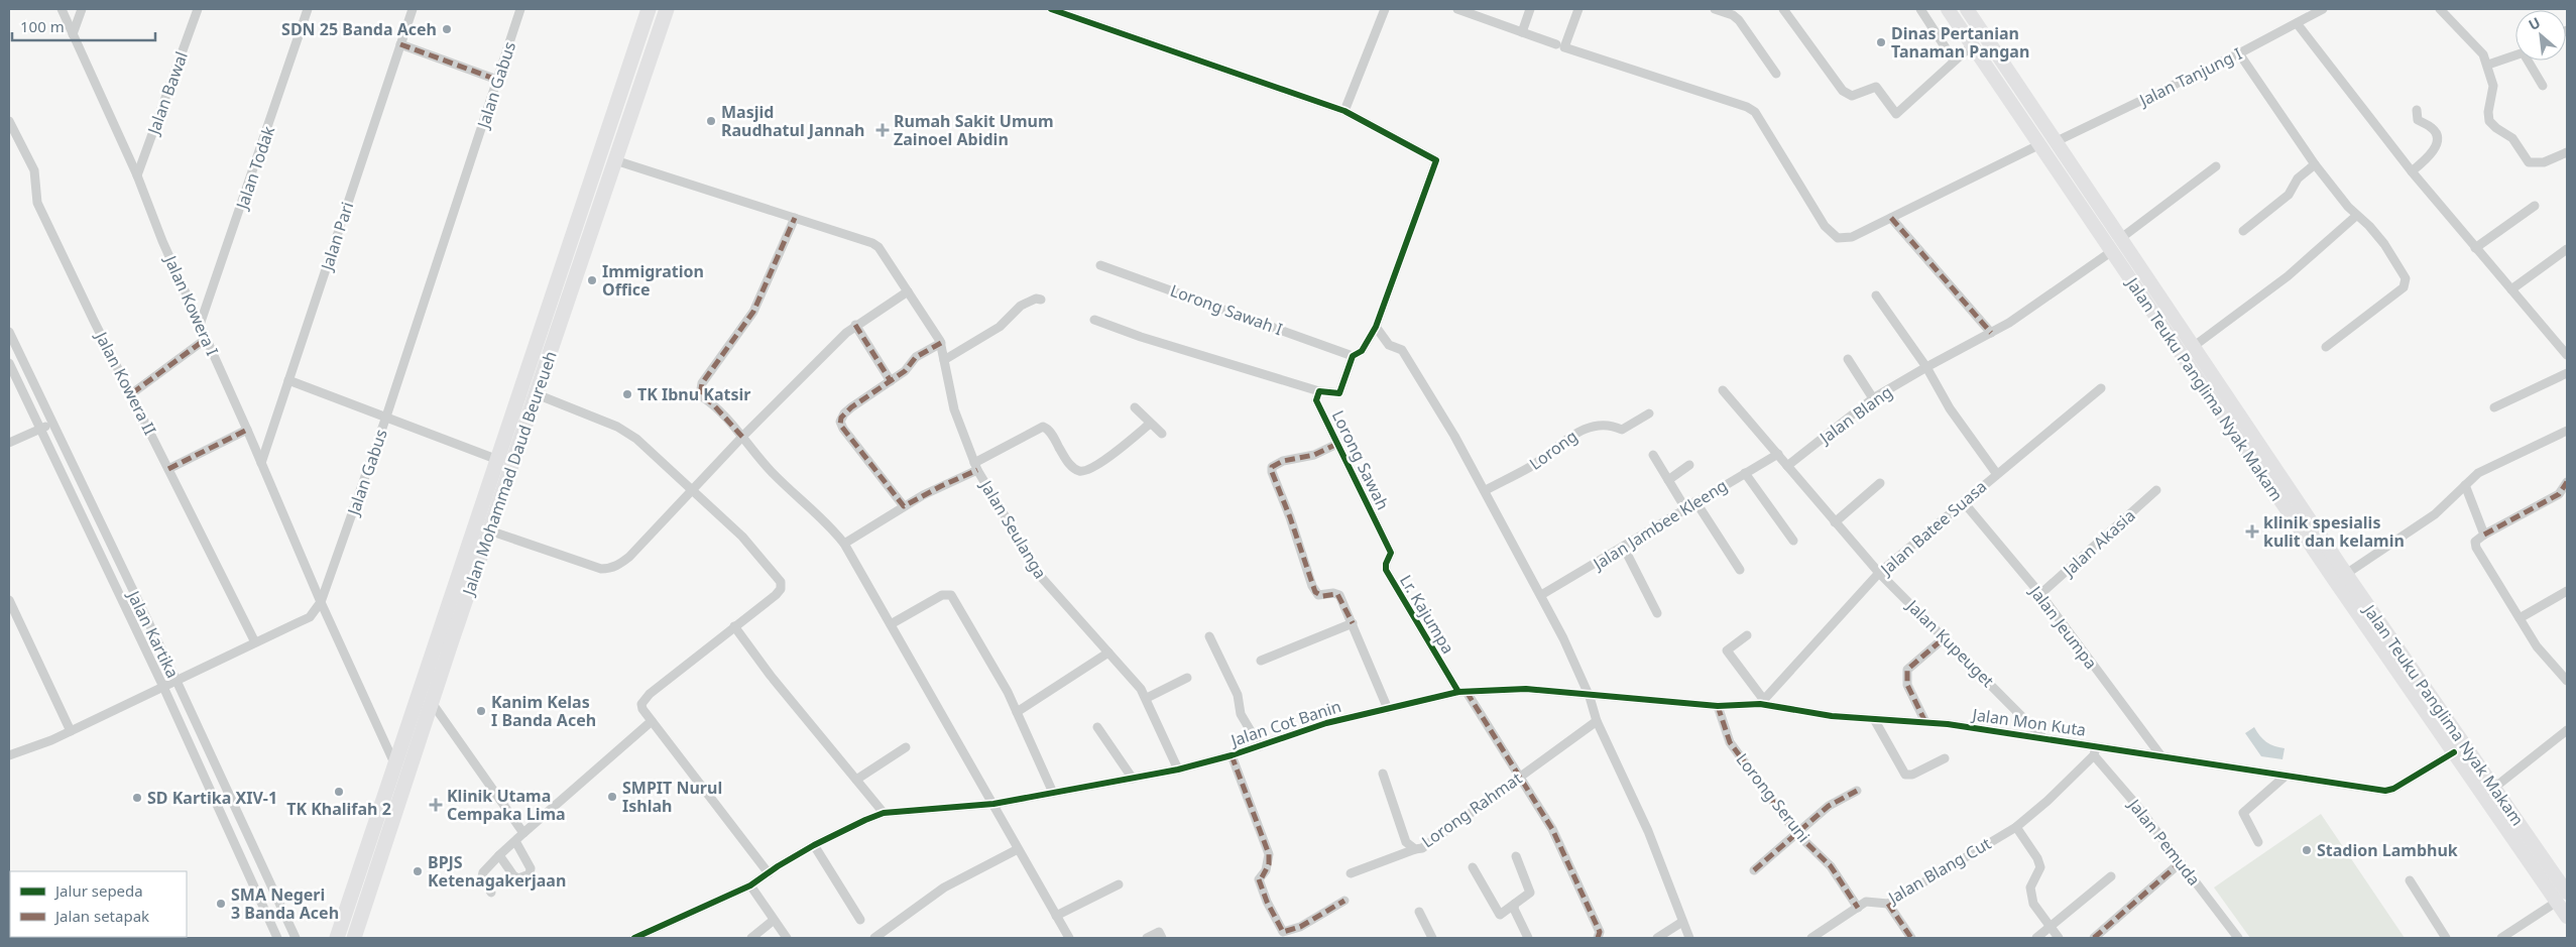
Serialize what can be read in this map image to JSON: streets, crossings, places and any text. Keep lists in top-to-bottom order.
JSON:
{
  "streets": {
    "highway": ["Jalan Mohammad Daud Beureueh"],
    "main road": ["Jalan Teuku Panglima Nyak Makam"],
    "street": [
      "Jalan Tanjung I",
      "Jalan Gabus",
      "Jalan Bawal",
      "Jalan Todak",
      "Jalan Pari",
      "Jalan Kowera I",
      "Lorong Sawah I",
      "Jalan Kowera II",
      "Jalan Blang",
      "Lorong",
      "Lorong Sawah",
      "Jalan Jambee Kleeng",
      "Jalan Batee Suasa",
      "Jalan Seulanga",
      "Jalan Akasia",
      "Lr. Kajumpa",
      "Jalan Jeumpa",
      "Jalan Kartika",
      "Jalan Kupeuget",
      "Jalan Mon Kuta",
      "Jalan Cot Banin",
      "Lorong Seruni",
      "Lorong Rahmat",
      "Jalan Pemuda",
      "Jalan Blang Cut"
    ]
  },
  "crossings": [
    ["Jalan Tanjung I", "Jalan Teuku Panglima Nyak Makam"],
    ["Jalan Gabus", "Jalan Kowera I"],
    ["Jalan Gabus", "Jalan Kowera II"],
    ["Jalan Gabus", "Jalan Kartika"],
    ["Jalan Bawal", "Jalan Kowera I"],
    ["Jalan Todak", "Jalan Kowera I"],
    ["Jalan Pari", "Jalan Kowera I"],
    ["Jalan Kowera I", "Jalan Mohammad Daud Beureueh"],
    ["Lorong Sawah I", "Lorong Sawah"],
    ["Jalan Teuku Panglima Nyak Makam", "Jalan Mon Kuta"],
    ["Jalan Blang", "Jalan Batee Suasa"],
    ["Jalan Blang", "Jalan Kupeuget"],
    ["Lorong Sawah", "Lr. Kajumpa"],
    ["Jalan Jambee Kleeng", "Jalan Kupeuget"],
    ["Jalan Batee Suasa", "Jalan Jeumpa"],
    ["Jalan Batee Suasa", "Jalan Kupeuget"],
    ["Jalan Batee Suasa", "Jalan Mon Kuta"],
    ["Jalan Seulanga", "Jalan Cot Banin"],
    ["Jalan Akasia", "Jalan Jeumpa"],
    ["Lr. Kajumpa", "Jalan Cot Banin"],
    ["Lr. Kajumpa", "Lorong Rahmat"],
    ["Jalan Jeumpa", "Jalan Mon Kuta"],
    ["Jalan Kupeuget", "Jalan Mon Kuta"],
    ["Jalan Mon Kuta", "Jalan Cot Banin"],
    ["Jalan Mon Kuta", "Lorong Seruni"],
    ["Jalan Mon Kuta", "Jalan Pemuda"],
    ["Jalan Mon Kuta", "Jalan Blang Cut"],
    ["Lorong Seruni", "Jalan Blang Cut"],
    ["Jalan Pemuda", "Jalan Blang Cut"]
  ],
  "places": {
    "other": [
      "SDN 25 Banda Aceh",
      "Dinas Pertanian Tanaman Pangan",
      "Masjid Raudhatul Jannah",
      "Immigration Office",
      "TK Ibnu Katsir",
      "Kanim Kelas I Banda Aceh",
      "TK Khalifah 2",
      "SMPIT Nurul Ishlah",
      "SD Kartika XIV-1",
      "Stadion Lambhuk",
      "BPJS Ketenagakerjaan",
      "SMA Negeri 3 Banda Aceh"
    ],
    "health": ["Rumah Sakit Umum Zainoel Abidin", "klinik spesialis kulit dan kelamin", "Klinik Utama Cempaka Lima"]
  },
  "legend": ["Jalur sepeda", "Jalan setapak"],
  "scale_bar": "100 m",
  "north": "top left"
}
